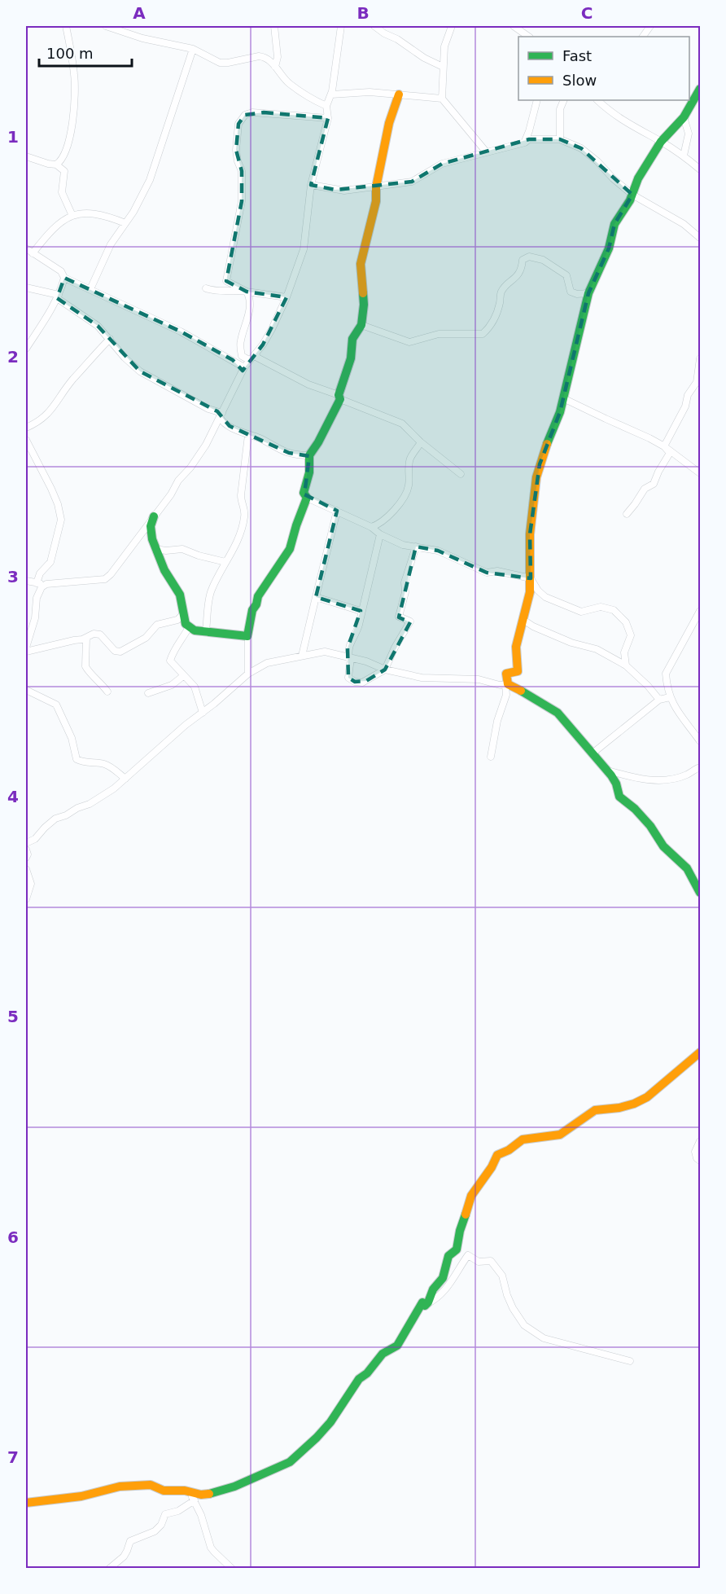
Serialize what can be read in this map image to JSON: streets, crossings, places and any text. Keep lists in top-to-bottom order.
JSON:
{
  "legend": ["Fast", "Slow"],
  "scale_bar": "100 m",
  "grid": {
    "columns": ["A", "B", "C"],
    "rows": [
      "1",
      "2",
      "3",
      "4",
      "5",
      "6",
      "7"
    ]
  }
}
